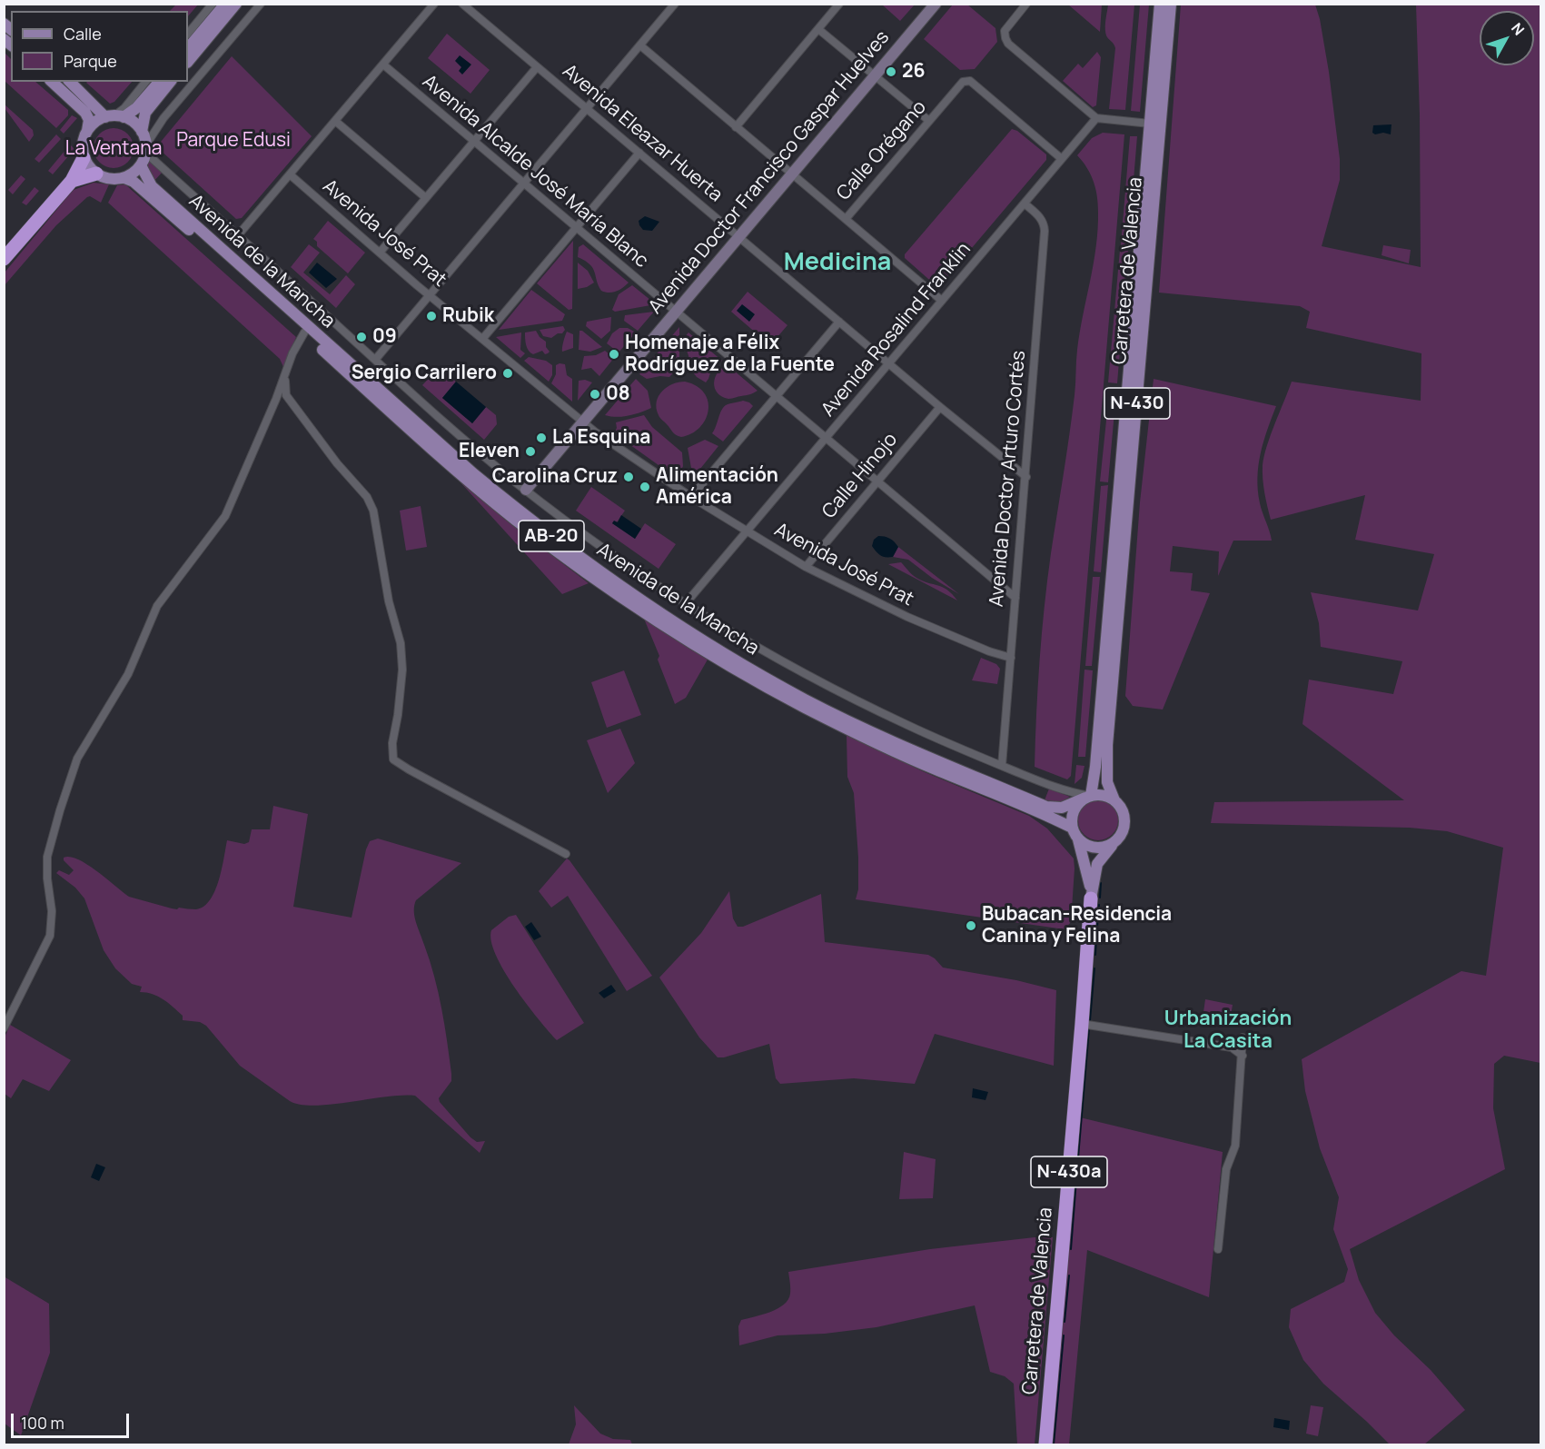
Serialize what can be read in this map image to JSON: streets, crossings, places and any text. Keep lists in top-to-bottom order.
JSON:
{
  "streets": {
    "highway": ["Carretera de Valencia", "N-430a"],
    "main road": ["Avenida de la Mancha", "N-430", "AB-20"],
    "street": [
      "Avenida Eleazar Huerta",
      "Calle Orégano",
      "Avenida Alcalde José María Blanc",
      "Avenida Doctor Francisco Gaspar Huelves",
      "Avenida José Prat",
      "Avenida Rosalind Franklin",
      "Calle Hinojo",
      "Avenida Doctor Arturo Cortés"
    ]
  },
  "crossings": [
    ["Avenida Eleazar Huerta", "Avenida Doctor Francisco Gaspar Huelves"],
    ["Avenida Eleazar Huerta", "Avenida Rosalind Franklin"],
    ["Avenida Eleazar Huerta", "Calle Hinojo"],
    ["Avenida Eleazar Huerta", "Avenida Doctor Arturo Cortés"],
    ["Calle Orégano", "Avenida Rosalind Franklin"],
    ["Avenida Alcalde José María Blanc", "Avenida Doctor Francisco Gaspar Huelves"],
    ["Avenida Alcalde José María Blanc", "Avenida Rosalind Franklin"],
    ["Avenida Alcalde José María Blanc", "Calle Hinojo"],
    ["Avenida Alcalde José María Blanc", "Avenida Doctor Arturo Cortés"],
    ["Avenida Doctor Francisco Gaspar Huelves", "Avenida José Prat"],
    ["Avenida Doctor Francisco Gaspar Huelves", "Avenida de la Mancha"],
    ["Avenida José Prat", "Avenida Rosalind Franklin"],
    ["Avenida José Prat", "Calle Hinojo"],
    ["Avenida José Prat", "Avenida Doctor Arturo Cortés"],
    ["Avenida de la Mancha", "Carretera de Valencia"],
    ["Avenida de la Mancha", "Avenida Rosalind Franklin"],
    ["Avenida de la Mancha", "Avenida Doctor Arturo Cortés"],
    ["Avenida Rosalind Franklin", "Avenida Doctor Arturo Cortés"]
  ],
  "districts": ["Medicina", "Urbanización La Casita"],
  "parks": ["Parque Edusi", "La Ventana"],
  "places": [
    "26",
    "Rubik",
    "09",
    "Homenaje a Félix Rodríguez de la Fuente",
    "Sergio Carrilero",
    "08",
    "La Esquina",
    "Eleven",
    "Carolina Cruz",
    "Alimentación América",
    "Bubacan-Residencia Canina y Felina"
  ],
  "legend": ["Calle", "Parque"],
  "scale_bar": "100 m",
  "north": "top right"
}
